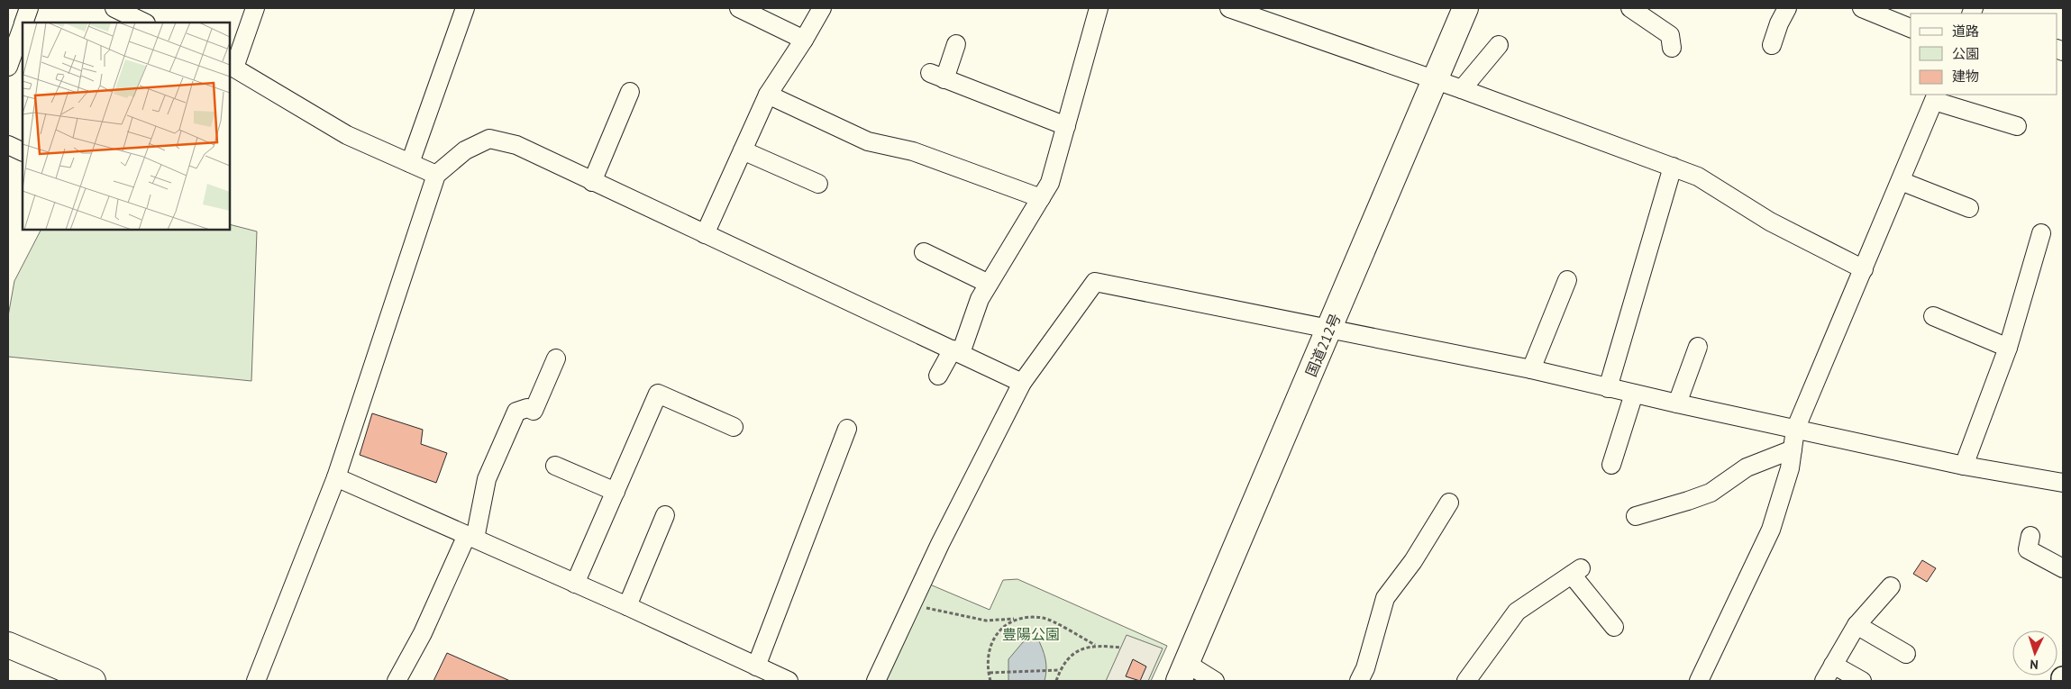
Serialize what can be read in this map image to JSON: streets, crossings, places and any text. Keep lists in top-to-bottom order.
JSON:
{
  "streets": {
    "highway": ["国道212号"]
  },
  "parks": ["豊陽公園"],
  "legend": ["道路", "公園", "建物"],
  "north": "bottom"
}
